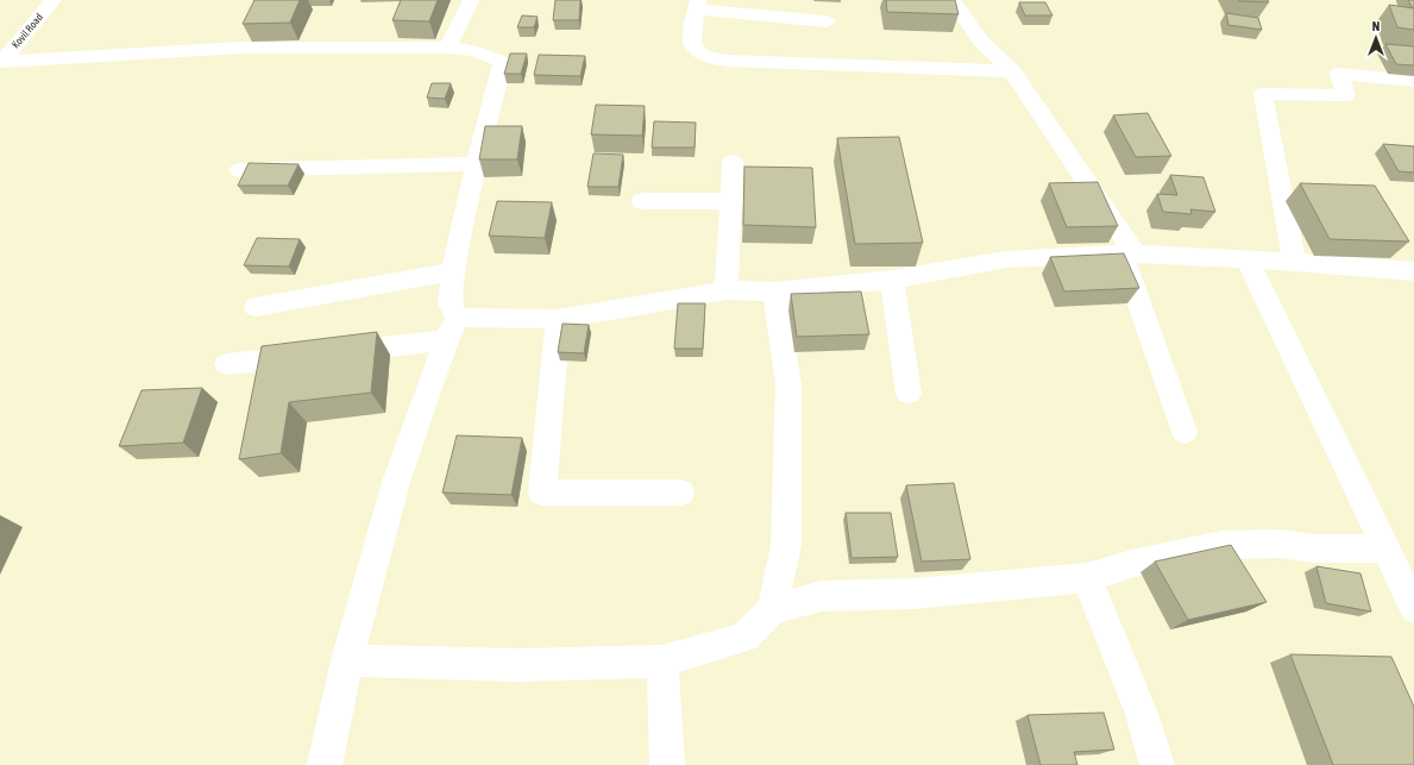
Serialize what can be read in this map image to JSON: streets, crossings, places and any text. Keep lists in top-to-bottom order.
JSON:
{
  "streets": {
    "street": ["Kovil Road"]
  },
  "north": "top"
}
